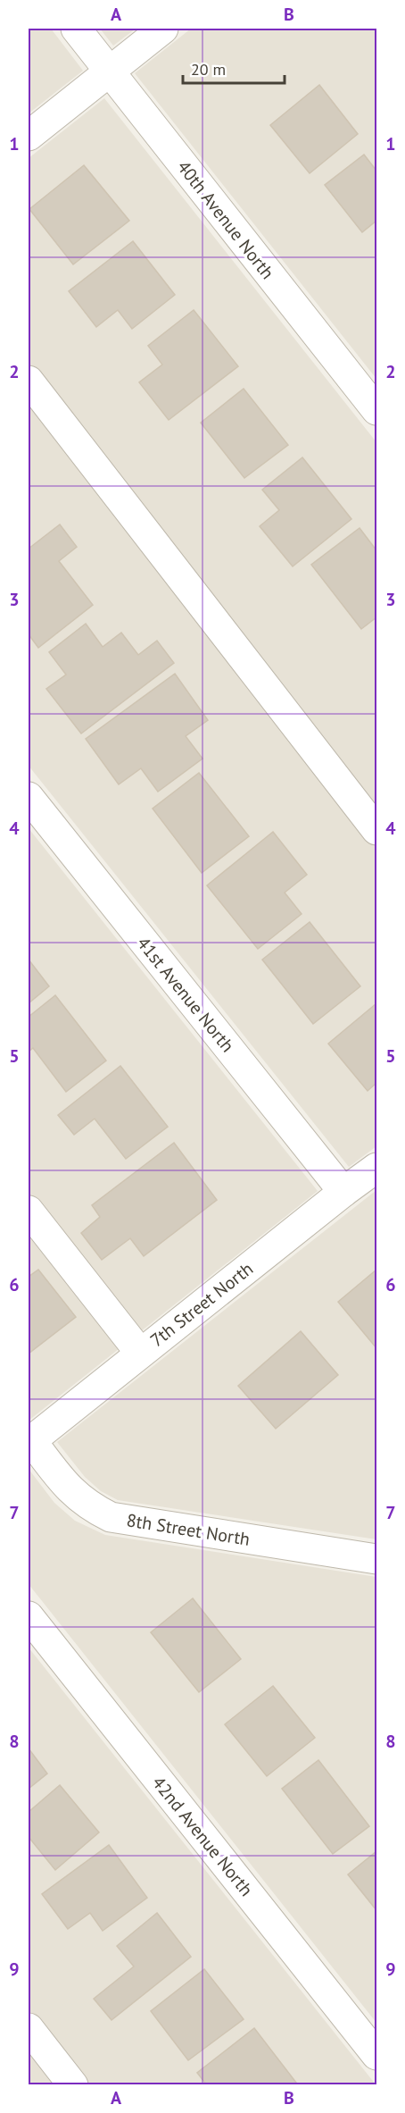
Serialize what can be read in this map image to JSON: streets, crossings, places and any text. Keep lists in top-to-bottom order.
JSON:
{
  "streets": {
    "street": [
      "40th Avenue North",
      "41st Avenue North",
      "7th Street North",
      "8th Street North",
      "42nd Avenue North"
    ]
  },
  "crossings": [
    ["41st Avenue North", "7th Street North"],
    ["7th Street North", "8th Street North"]
  ],
  "scale_bar": "20 m",
  "grid": {
    "columns": ["A", "B"],
    "rows": [
      "1",
      "2",
      "3",
      "4",
      "5",
      "6",
      "7",
      "8",
      "9"
    ]
  }
}
